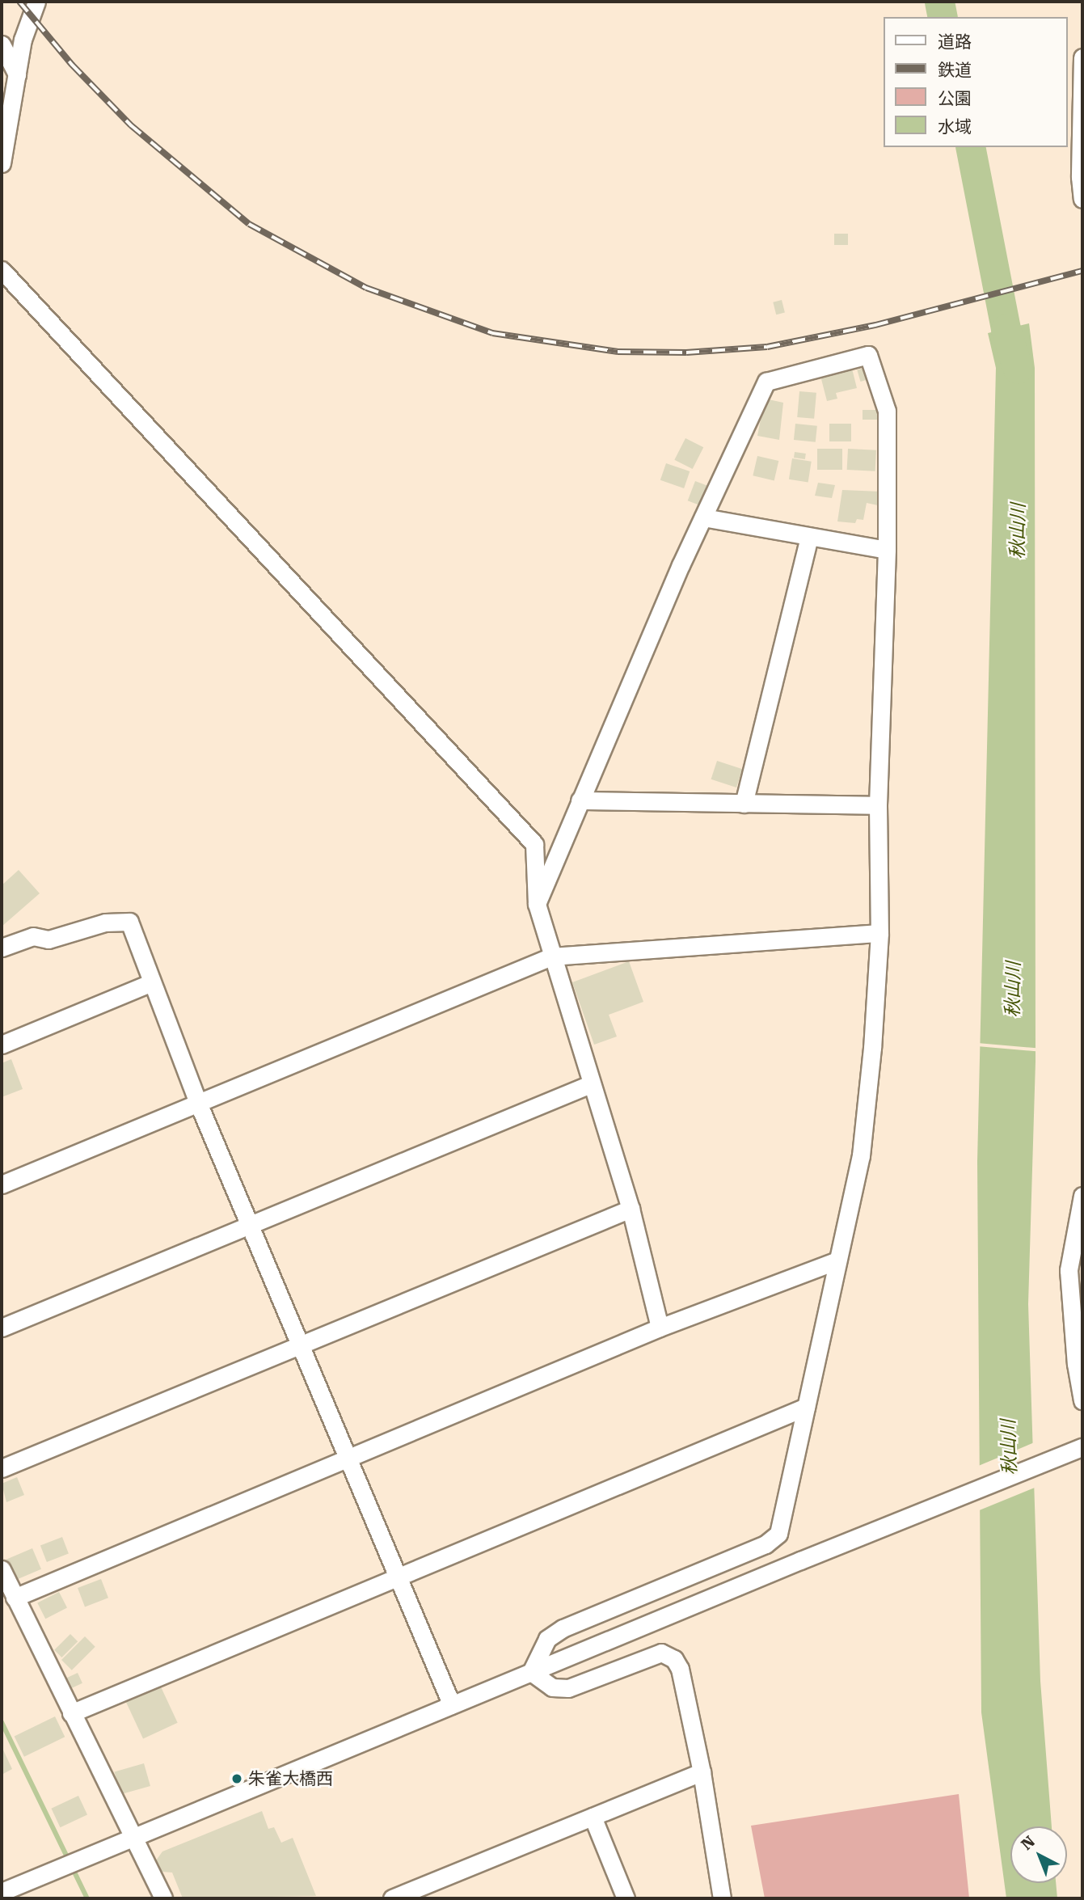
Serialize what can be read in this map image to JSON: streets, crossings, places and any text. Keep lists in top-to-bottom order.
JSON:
{
  "water": ["秋山川"],
  "places": ["朱雀大橋西"],
  "legend": [
    "道路",
    "鉄道",
    "公園",
    "水域"
  ],
  "north": "top left"
}
